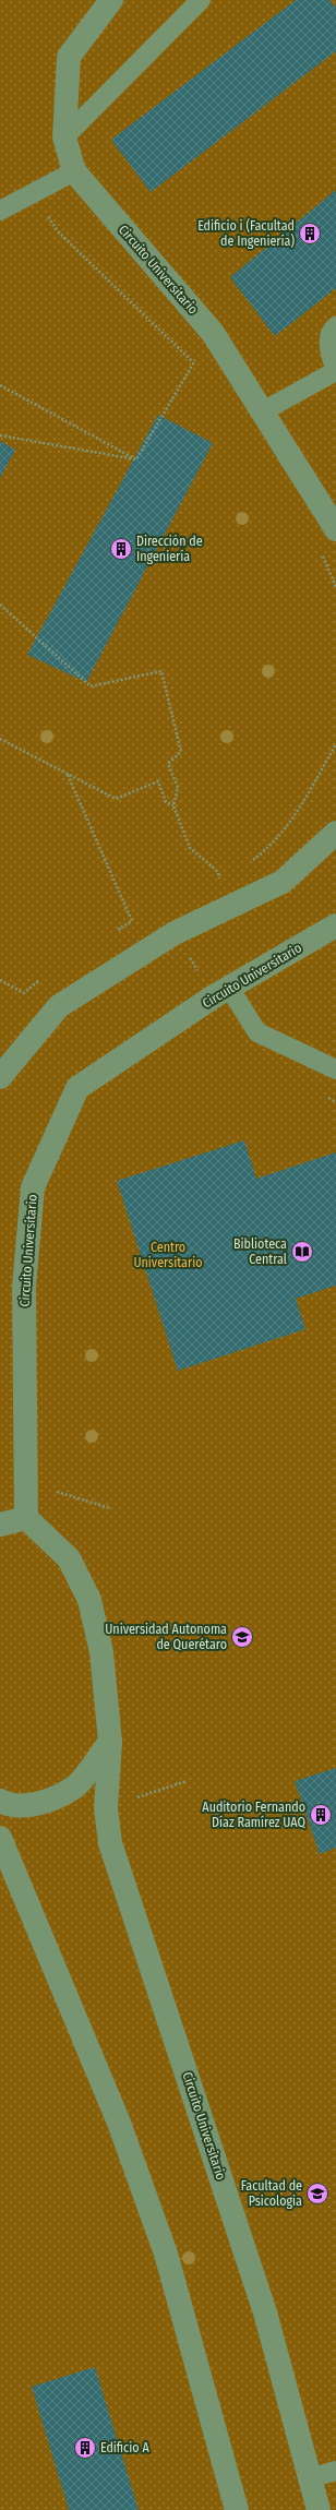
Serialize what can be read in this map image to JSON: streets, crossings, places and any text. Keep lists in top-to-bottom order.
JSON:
{
  "streets": {
    "street": ["Circuito Universitario"]
  },
  "parks": ["Centro Universitario"],
  "places": {
    "building": [
      "Edificio i (Facultad de Ingeniería)",
      "Dirección de Ingeniería",
      "Auditorio Fernando Díaz Ramírez UAQ",
      "Edificio A"
    ],
    "library": ["Biblioteca Central"],
    "school or university": ["Universidad Autonoma de Querétaro", "Facultad de Psicologia"]
  }
}
